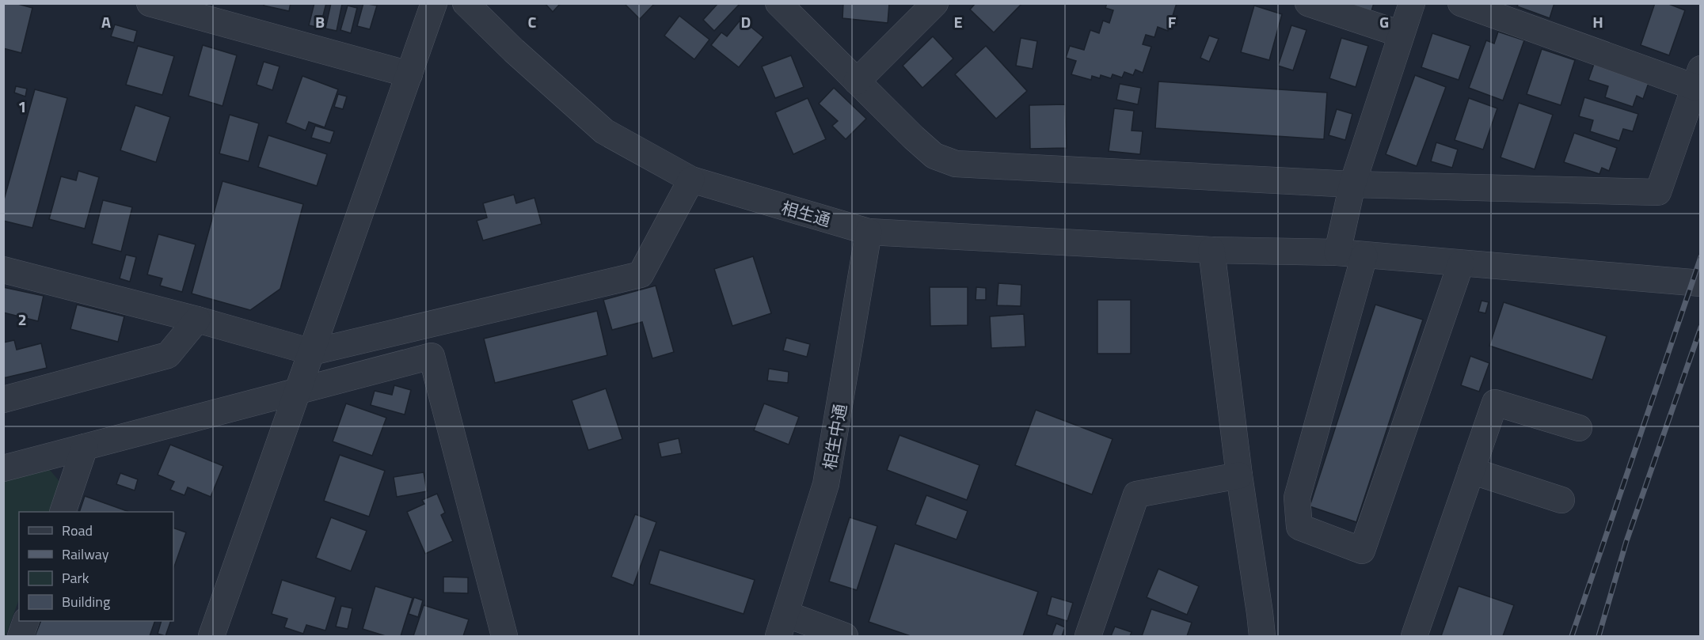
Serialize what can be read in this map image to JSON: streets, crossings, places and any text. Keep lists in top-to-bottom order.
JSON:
{
  "streets": {
    "street": ["相生通", "相生中通"]
  },
  "crossings": [
    ["相生通", "相生中通"]
  ],
  "legend": [
    "Road",
    "Railway",
    "Park",
    "Building"
  ],
  "grid": {
    "columns": [
      "A",
      "B",
      "C",
      "D",
      "E",
      "F",
      "G",
      "H"
    ],
    "rows": ["1", "2"]
  }
}
